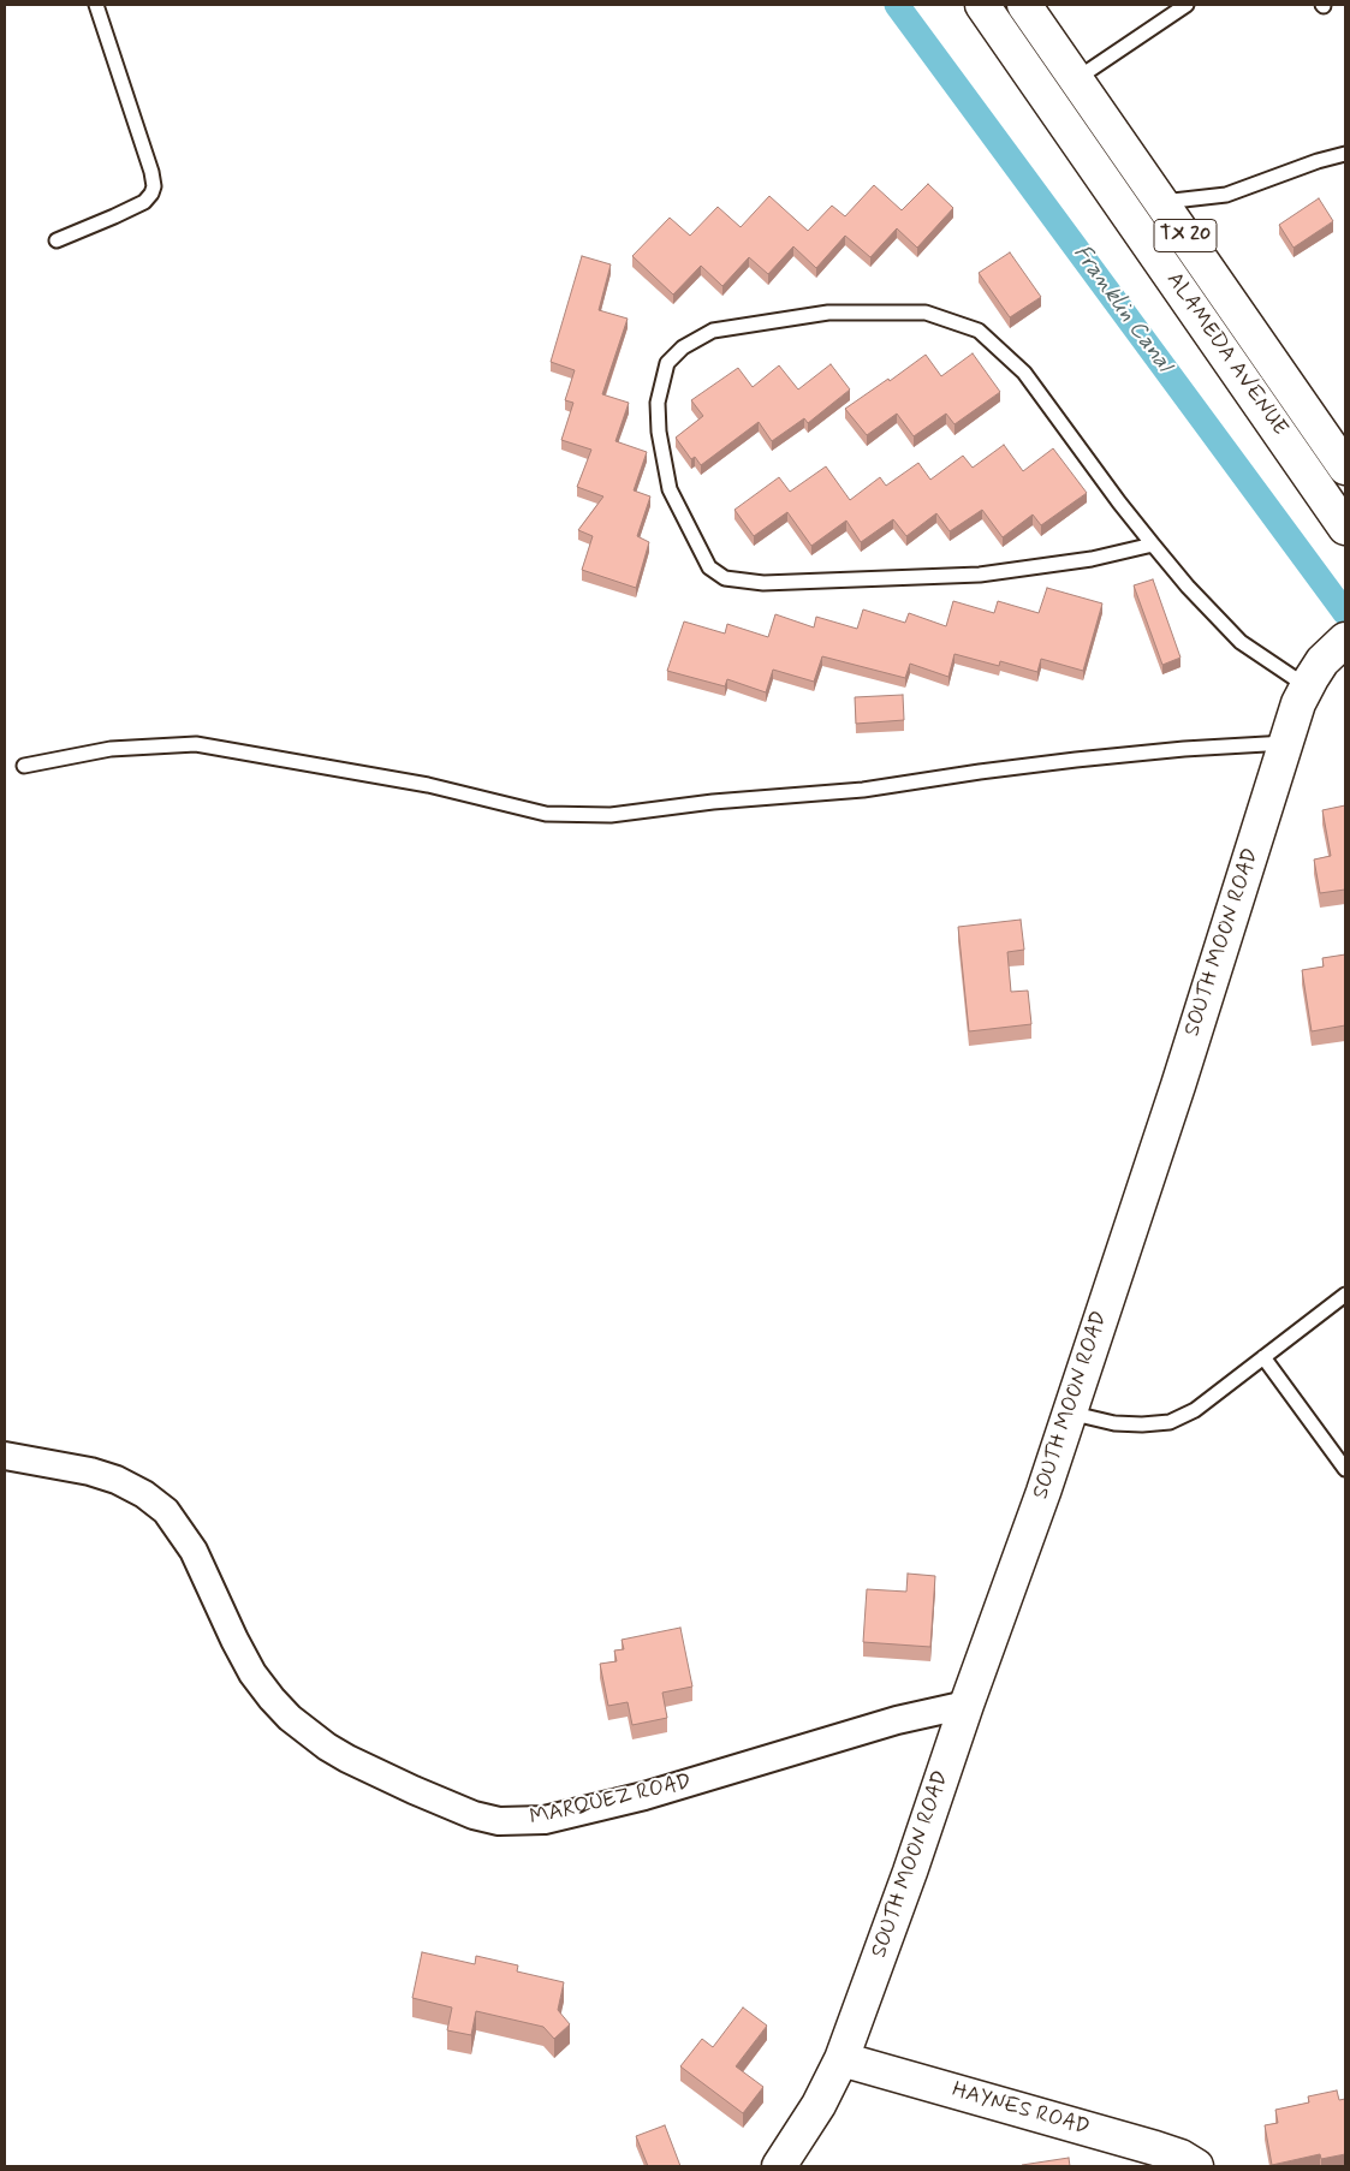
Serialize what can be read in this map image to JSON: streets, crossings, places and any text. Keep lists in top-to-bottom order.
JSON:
{
  "streets": {
    "street": [
      "TX 20",
      "ALAMEDA AVENUE",
      "SOUTH MOON ROAD",
      "MARQUEZ ROAD",
      "HAYNES ROAD"
    ]
  },
  "crossings": [
    ["SOUTH MOON ROAD", "MARQUEZ ROAD"],
    ["SOUTH MOON ROAD", "HAYNES ROAD"]
  ],
  "water": ["Franklin Canal"]
}
